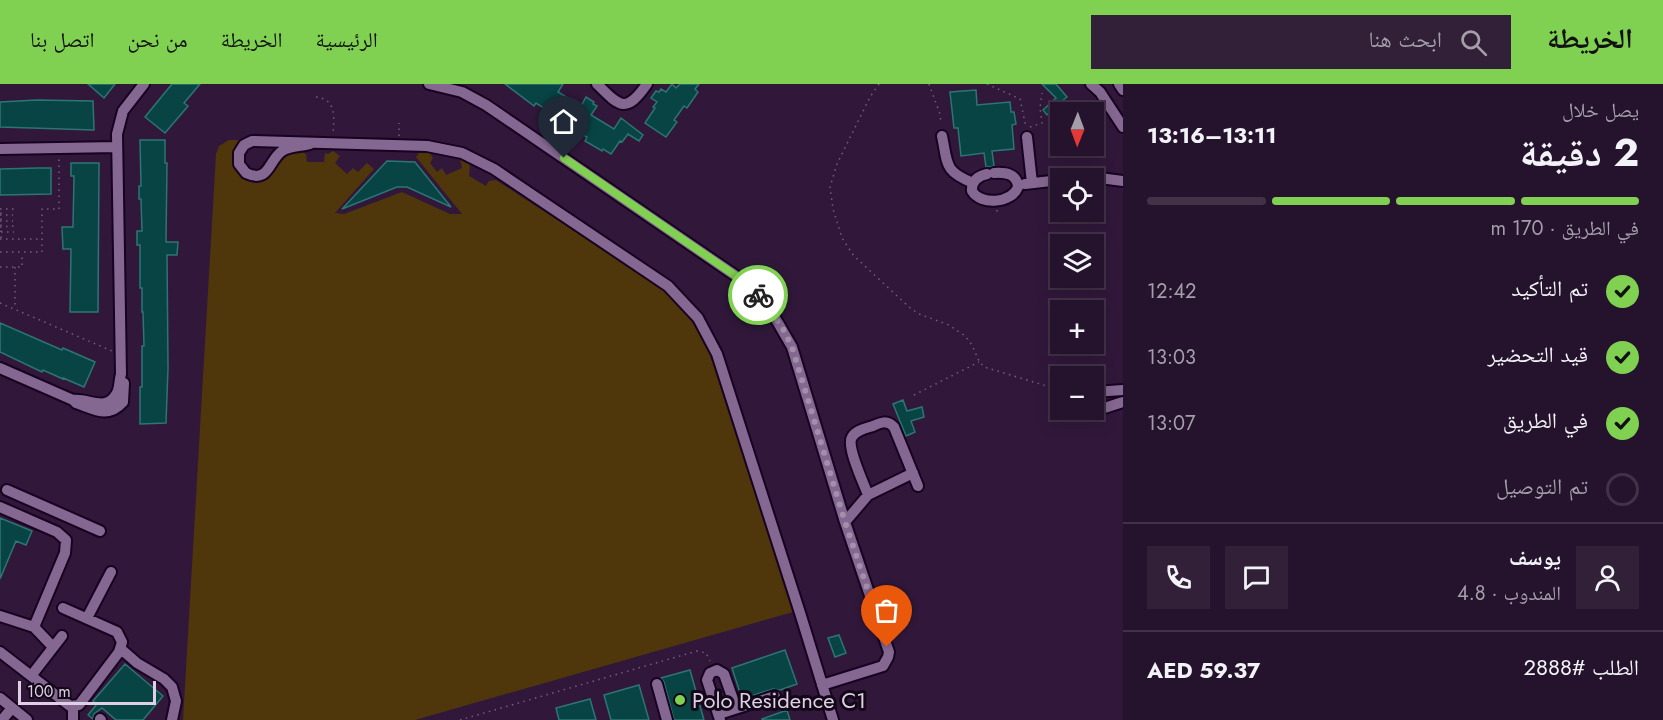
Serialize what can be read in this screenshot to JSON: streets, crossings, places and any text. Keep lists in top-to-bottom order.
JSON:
{
  "places": ["Polo Residence C1"],
  "scale_bar": "100 m",
  "north": "bottom",
  "page": {
    "header": "الخريطة",
    "search": "ابحث هنا",
    "nav": [
      "الرئيسية",
      "الخريطة",
      "من نحن",
      "اتصل بنا"
    ],
    "heading": ["2 دقيقة", "يصل خلال", "13:11–13:16"],
    "panel": [
      "يوسف",
      "المندوب · 4.8",
      "الطلب #2888",
      "AED 59.37"
    ],
    "map_buttons": ["+", "−"],
    "bar": "في الطريق · 170 m",
    "list": [
      ["تم التأكيد", "12:42"],
      ["قيد التحضير", "13:03"],
      ["في الطريق", "13:07"],
      "تم التوصيل"
    ],
    "scale": "100 m"
  }
}
